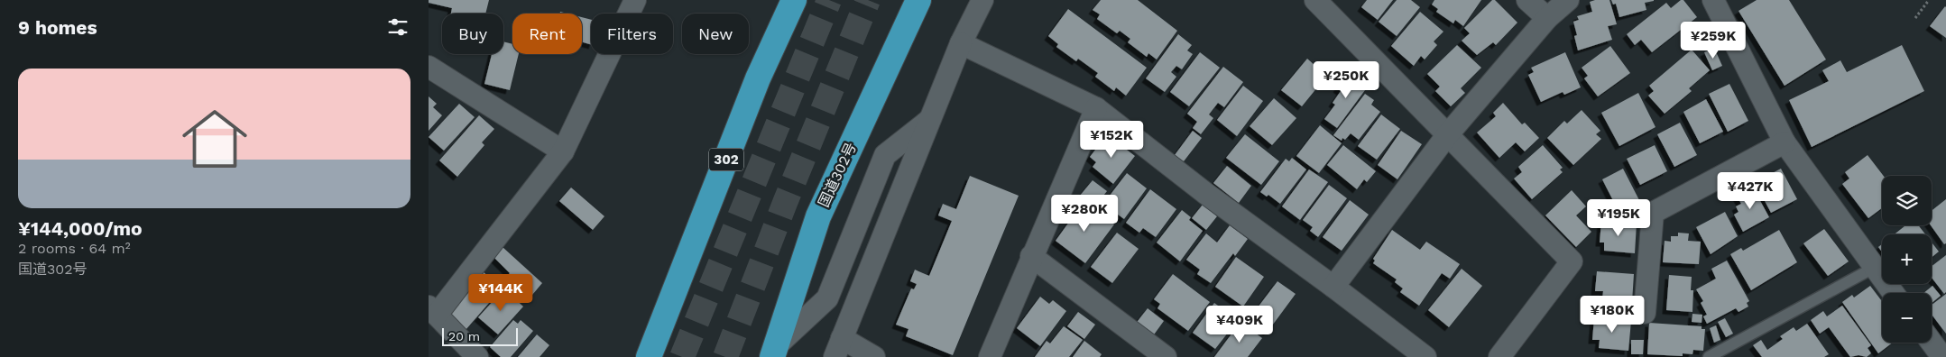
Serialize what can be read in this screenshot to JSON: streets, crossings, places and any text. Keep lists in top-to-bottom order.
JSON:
{
  "streets": {
    "highway": ["302", "国道302号"]
  },
  "scale_bar": "20 m",
  "page": {
    "heading": "9 homes",
    "chip": [
      "Buy",
      "Rent",
      "Filters",
      "New"
    ],
    "price": [
      "¥259K",
      "¥250K",
      "¥152K",
      "¥427K",
      "¥280K",
      "¥195K",
      "¥144K",
      "¥180K",
      "¥409K"
    ],
    "list": [
      {
        "name": "¥144,000/mo",
        "note": "2 rooms · 64 m² · 国道302号"
      }
    ],
    "map_buttons": ["+", "−"],
    "scale": "20 m"
  }
}
